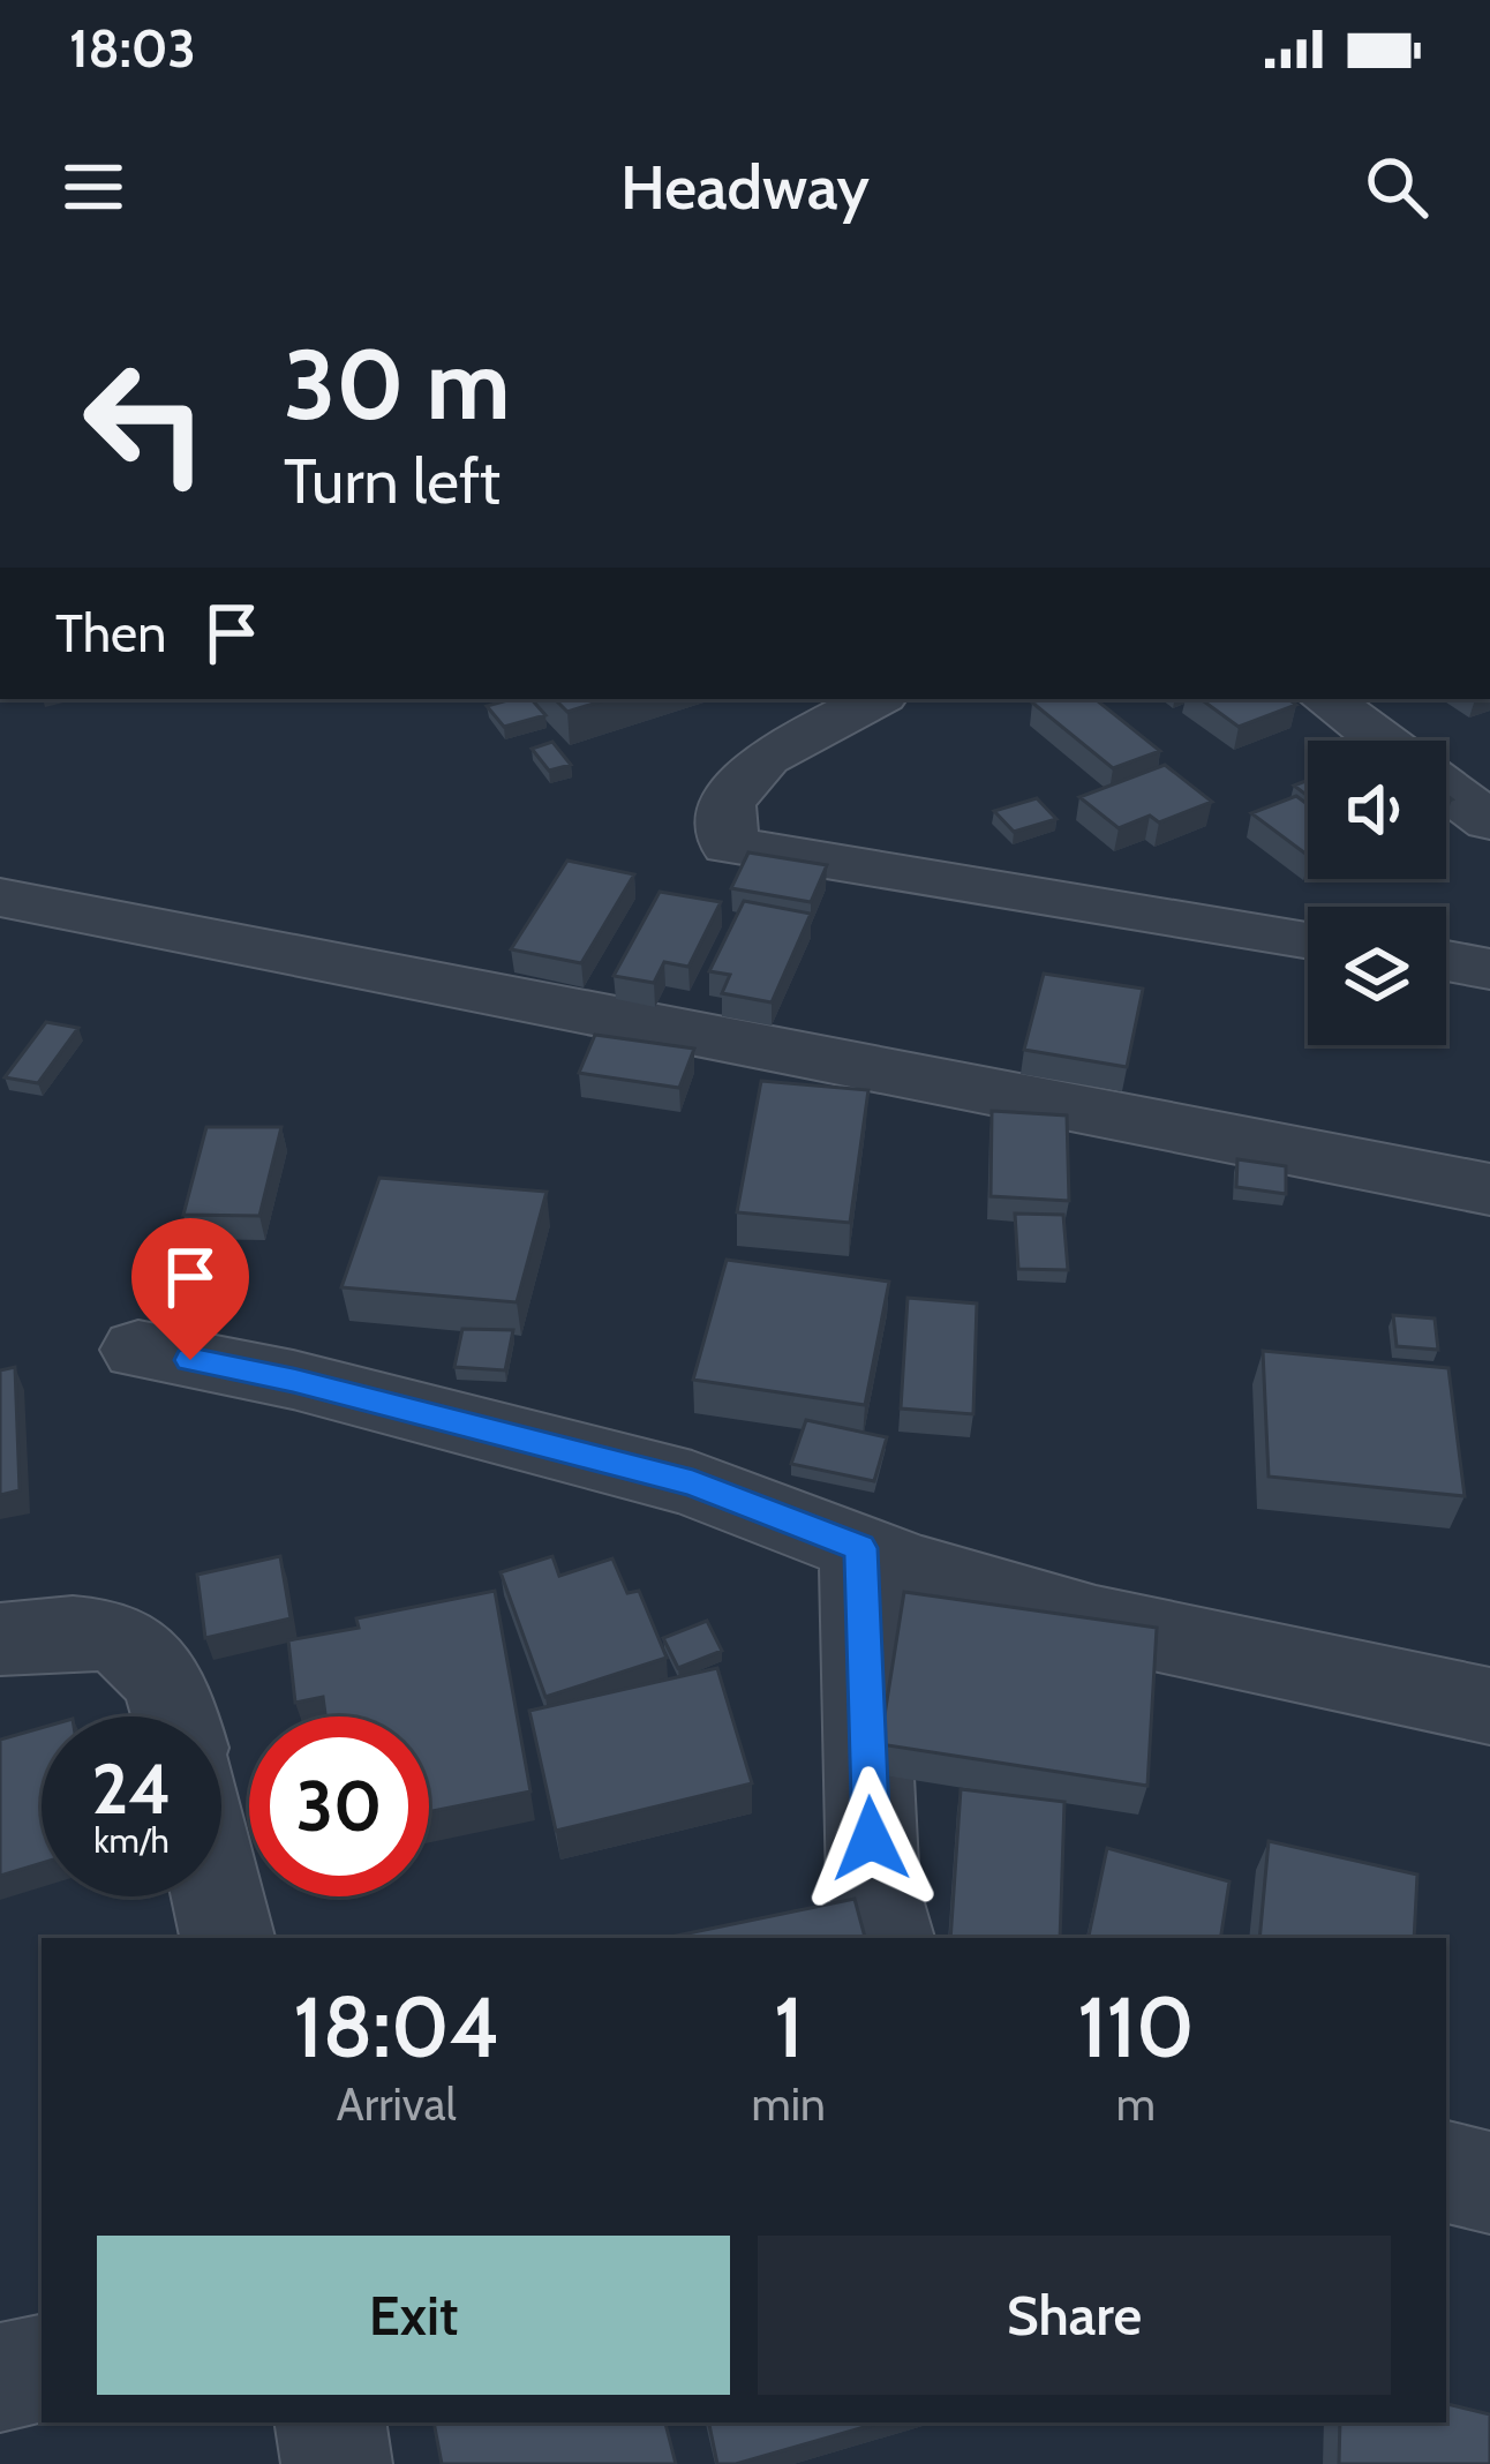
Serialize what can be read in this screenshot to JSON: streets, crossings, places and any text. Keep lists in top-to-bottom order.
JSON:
{
  "page": {
    "status": "18:03",
    "header": "Headway",
    "turn": ["30 m", "Turn left"],
    "then": "Then",
    "speed": "24 km/h",
    "limit": "30",
    "eta": [
      "18:04",
      "Arrival",
      "1",
      "min",
      "110",
      "m"
    ],
    "buttons": ["Exit", "Share"]
  }
}
